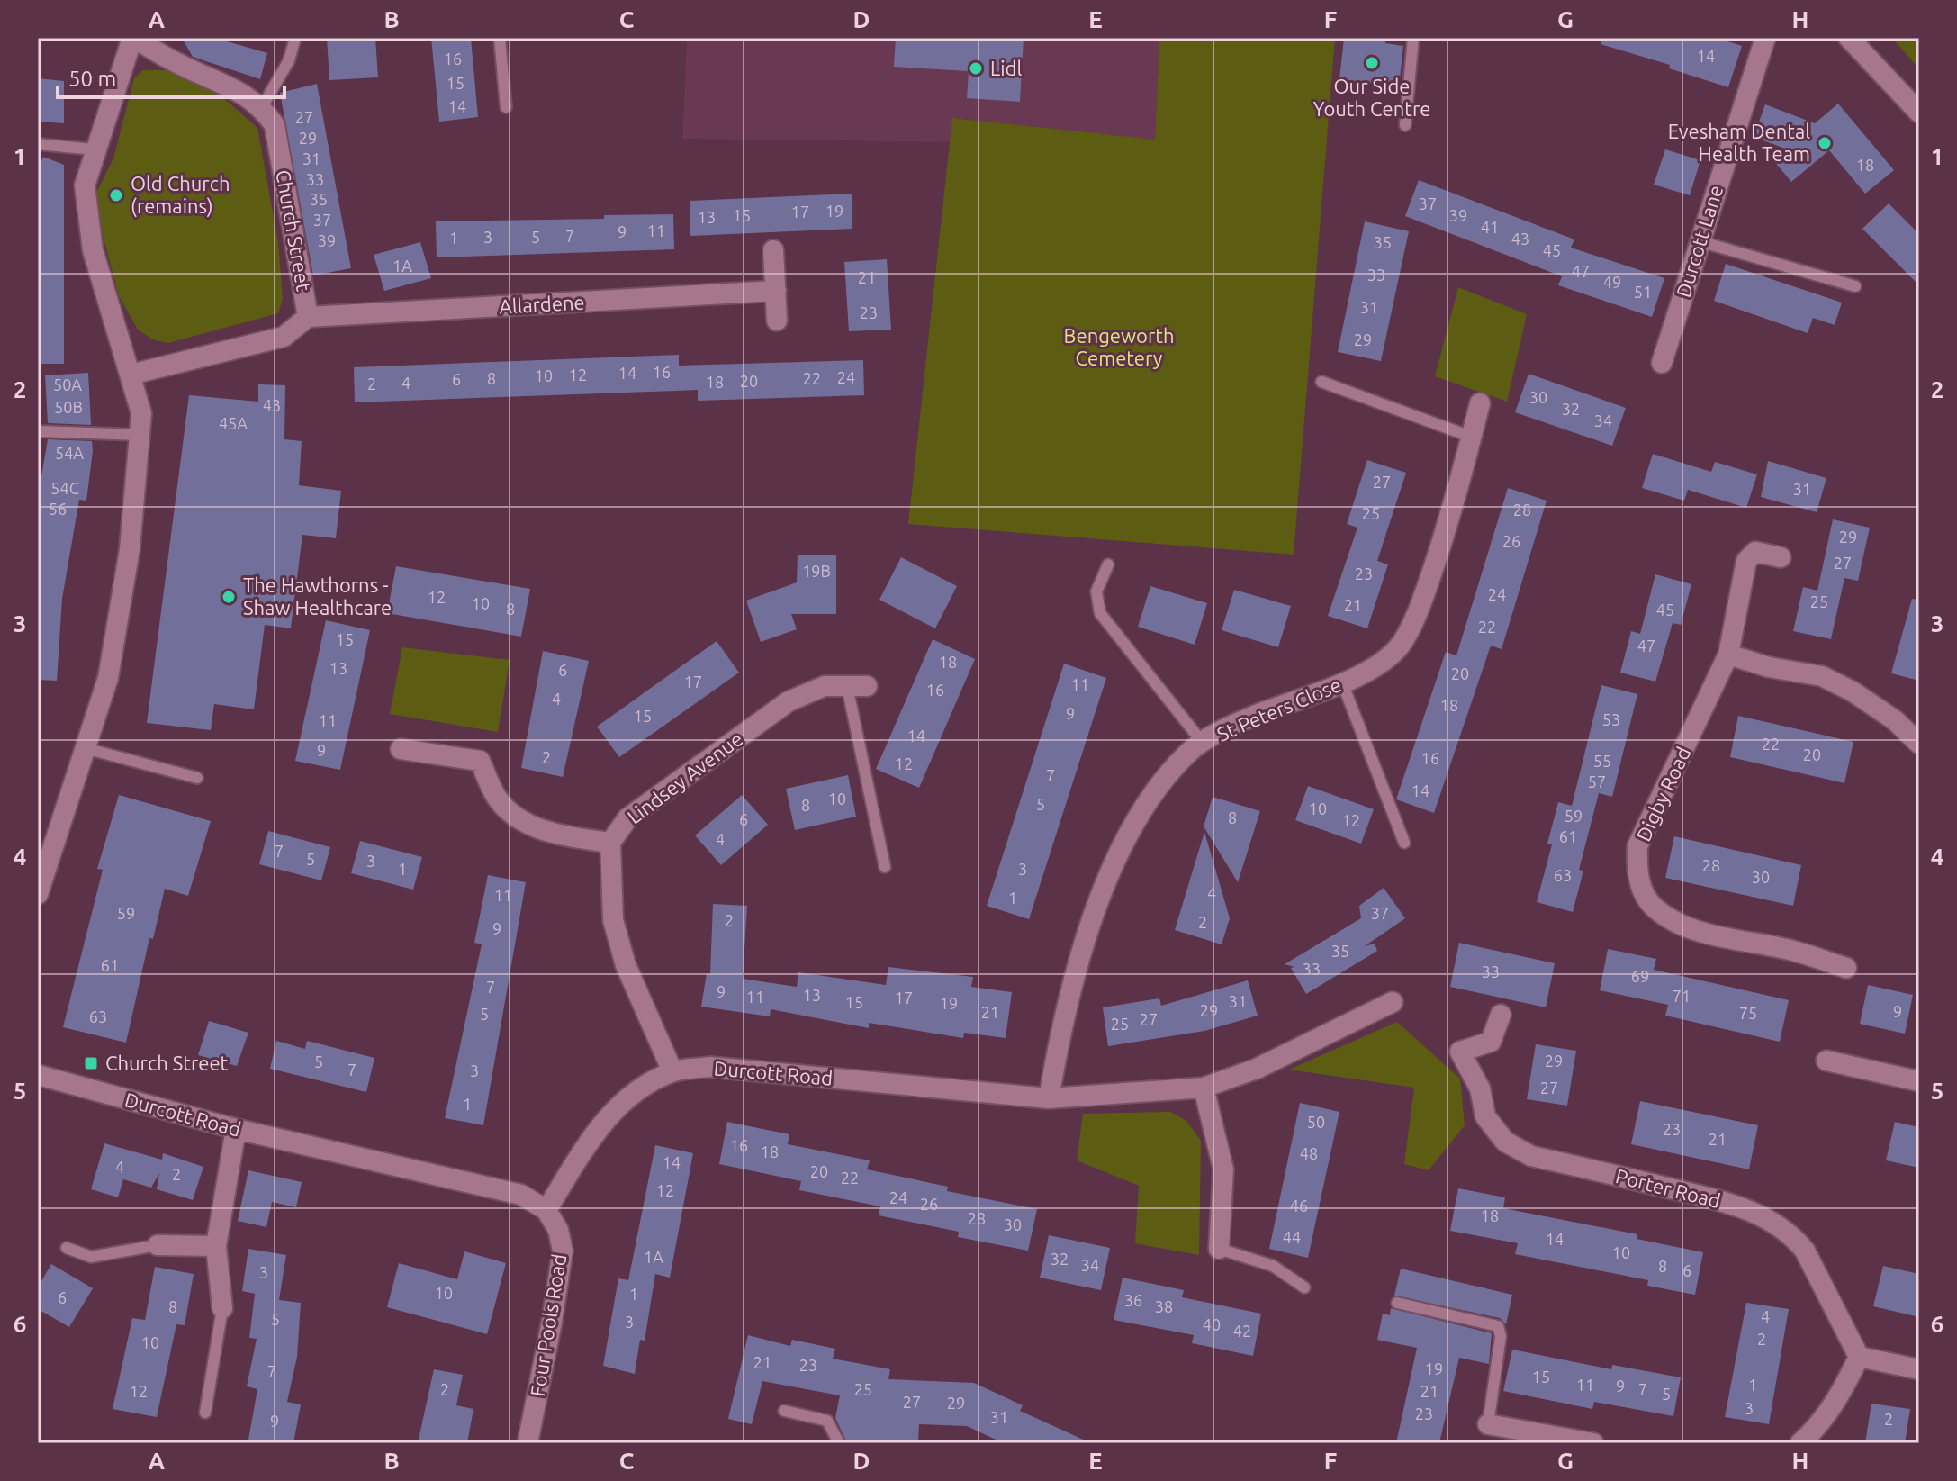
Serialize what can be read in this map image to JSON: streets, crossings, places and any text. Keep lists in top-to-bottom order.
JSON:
{
  "streets": {
    "street": [
      "Church Street",
      "Durcott Lane",
      "Allardene",
      "St Peters Close",
      "Lindsey Avenue",
      "Digby Road",
      "Durcott Road",
      "Porter Road",
      "Four Pools Road"
    ]
  },
  "crossings": [
    ["Church Street", "Allardene"],
    ["St Peters Close", "Durcott Road"],
    ["Lindsey Avenue", "Durcott Road"],
    ["Durcott Road", "Four Pools Road"]
  ],
  "parks": ["Bengeworth Cemetery"],
  "places": {
    "other": [
      "Our Side Youth Centre",
      "Lidl",
      "Evesham Dental Health Team",
      "Old Church (remains)",
      "The Hawthorns - Shaw Healthcare"
    ],
    "transit": ["Church Street"]
  },
  "house_numbers": [
    "14",
    "16",
    "15",
    "14",
    "27",
    "29",
    "31",
    "18",
    "33",
    "35",
    "37",
    "19",
    "17",
    "15",
    "39",
    "13",
    "37",
    "41",
    "11",
    "9",
    "7",
    "3",
    "5",
    "1",
    "43",
    "39",
    "35",
    "45",
    "1A",
    "47",
    "33",
    "21",
    "49",
    "51",
    "31",
    "23",
    "29",
    "16",
    "14",
    "12",
    "10",
    "24",
    "8",
    "22",
    "6",
    "20",
    "18",
    "4",
    "2",
    "50A",
    "30",
    "43",
    "50B",
    "32",
    "34",
    "45A",
    "54A",
    "27",
    "54C",
    "31",
    "56",
    "28",
    "25",
    "29",
    "26",
    "27",
    "19B",
    "23",
    "24",
    "12",
    "25",
    "10",
    "21",
    "8",
    "45",
    "22",
    "15",
    "47",
    "18",
    "13",
    "6",
    "20",
    "17",
    "11",
    "16",
    "4",
    "18",
    "9",
    "15",
    "53",
    "11",
    "14",
    "22",
    "9",
    "20",
    "2",
    "16",
    "55",
    "12",
    "7",
    "57",
    "14",
    "10",
    "5",
    "8",
    "10",
    "59",
    "8",
    "6",
    "12",
    "61",
    "4",
    "7",
    "5",
    "3",
    "28",
    "1",
    "3",
    "63",
    "30",
    "4",
    "11",
    "1",
    "59",
    "37",
    "2",
    "2",
    "9",
    "35",
    "61",
    "33",
    "33",
    "69",
    "7",
    "9",
    "13",
    "71",
    "11",
    "17",
    "31",
    "15",
    "19",
    "29",
    "9",
    "21",
    "75",
    "5",
    "63",
    "27",
    "25",
    "29",
    "5",
    "7",
    "3",
    "27",
    "1",
    "50",
    "23",
    "21",
    "16",
    "18",
    "48",
    "14",
    "4",
    "20",
    "2",
    "22",
    "12",
    "24",
    "26",
    "46",
    "18",
    "28",
    "30",
    "44",
    "14",
    "10",
    "1A",
    "32",
    "34",
    "8",
    "6",
    "3",
    "10",
    "1",
    "6",
    "36",
    "8",
    "38",
    "4",
    "5",
    "3",
    "40",
    "42",
    "2",
    "10",
    "21",
    "23",
    "19",
    "7",
    "15",
    "11",
    "1",
    "9",
    "2",
    "25",
    "7",
    "12",
    "21",
    "5",
    "27",
    "29",
    "3",
    "23",
    "31",
    "2",
    "9"
  ],
  "scale_bar": "50 m",
  "grid": {
    "columns": [
      "A",
      "B",
      "C",
      "D",
      "E",
      "F",
      "G",
      "H"
    ],
    "rows": [
      "1",
      "2",
      "3",
      "4",
      "5",
      "6"
    ]
  }
}
